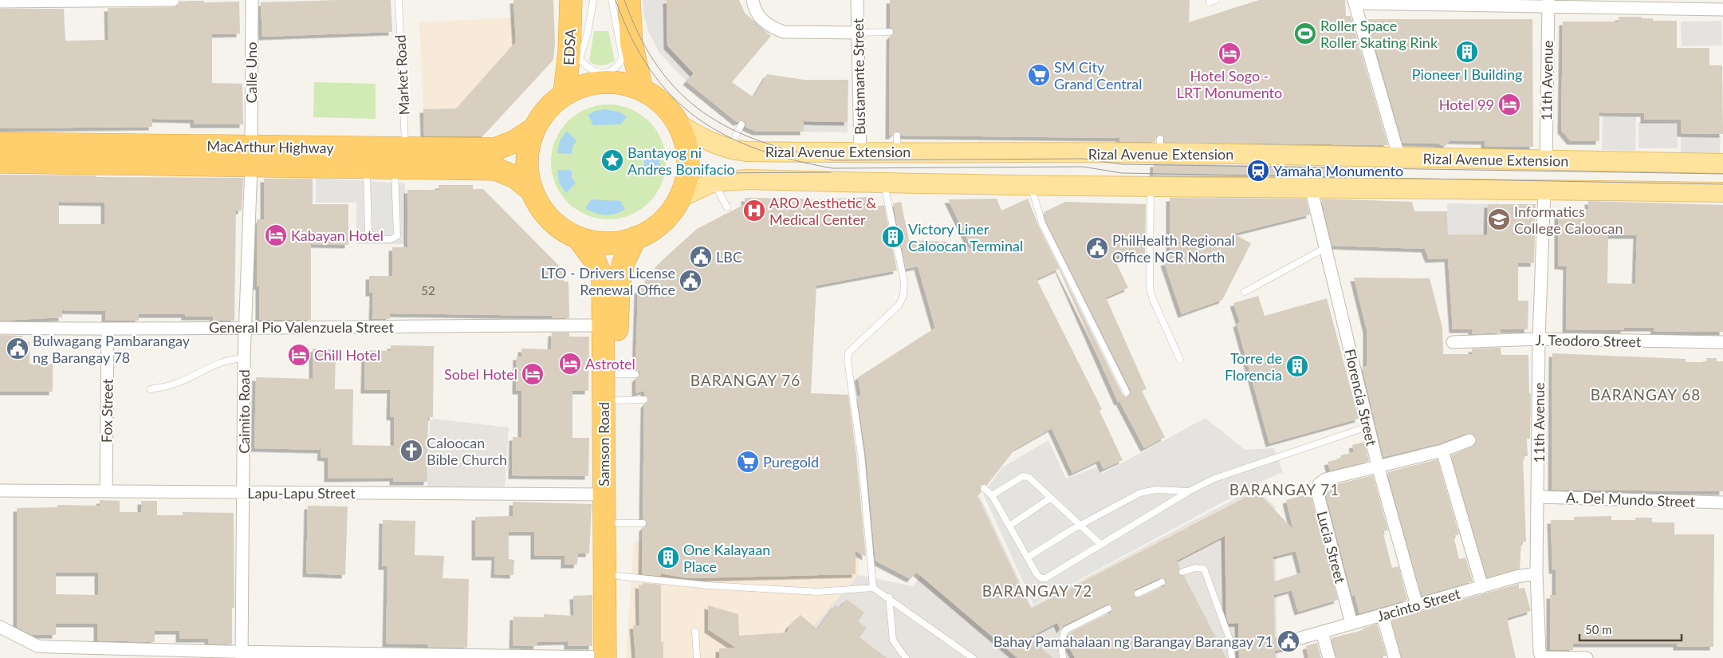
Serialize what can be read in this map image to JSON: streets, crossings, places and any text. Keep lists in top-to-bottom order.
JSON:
{
  "streets": {
    "highway": ["EDSA", "MacArthur Highway", "Samson Road"],
    "main road": ["Rizal Avenue Extension"],
    "street": [
      "Calle Uno",
      "Bustamante Street",
      "11th Avenue",
      "General Pio Valenzuela Street",
      "J. Teodoro Street",
      "Florencia Street",
      "Fox Street",
      "Caimito Road",
      "Lapu-Lapu Street",
      "A. Del Mundo Street",
      "Lucia Street",
      "Jacinto Street"
    ],
    "lane": ["Market Road"]
  },
  "crossings": [
    ["Calle Uno", "MacArthur Highway"],
    ["Calle Uno", "Caimito Road"],
    ["Market Road", "MacArthur Highway"],
    ["Bustamante Street", "Rizal Avenue Extension"],
    ["11th Avenue", "Rizal Avenue Extension"],
    ["11th Avenue", "J. Teodoro Street"],
    ["11th Avenue", "A. Del Mundo Street"],
    ["11th Avenue", "Jacinto Street"],
    ["MacArthur Highway", "Caimito Road"],
    ["Rizal Avenue Extension", "Florencia Street"],
    ["General Pio Valenzuela Street", "Fox Street"],
    ["General Pio Valenzuela Street", "Caimito Road"],
    ["General Pio Valenzuela Street", "Samson Road"],
    ["Florencia Street", "Lucia Street"],
    ["Florencia Street", "Jacinto Street"],
    ["Fox Street", "Lapu-Lapu Street"],
    ["Caimito Road", "Lapu-Lapu Street"],
    ["Samson Road", "Lapu-Lapu Street"],
    ["Lucia Street", "Jacinto Street"]
  ],
  "districts": [
    "BARANGAY 76",
    "BARANGAY 68",
    "BARANGAY 71",
    "BARANGAY 72"
  ],
  "places": {
    "sports": ["Roller Space Roller Skating Rink"],
    "building": [
      "Pioneer I Building",
      "Victory Liner Caloocan Terminal",
      "Torre de Florencia",
      "One Kalayaan Place"
    ],
    "hotel": [
      "Hotel Sogo - LRT Monumento",
      "Hotel 99",
      "Kabayan Hotel",
      "Chill Hotel",
      "Astrotel",
      "Sobel Hotel"
    ],
    "supermarket": ["SM City Grand Central", "Puregold"],
    "place": ["Bantayog ni Andres Bonifacio"],
    "station": ["Yamaha Monumento"],
    "hospital": ["ARO Aesthetic & Medical Center"],
    "school or university": ["Informatics College Caloocan"],
    "public building": [
      "PhilHealth Regional Office NCR North",
      "LBC",
      "LTO - Drivers License Renewal Office",
      "Bulwagang Pambarangay ng Barangay 78",
      "Bahay Pamahalaan ng Barangay Barangay 71"
    ],
    "church": ["Caloocan Bible Church"]
  },
  "house_numbers": ["52"],
  "scale_bar": "50 m"
}
